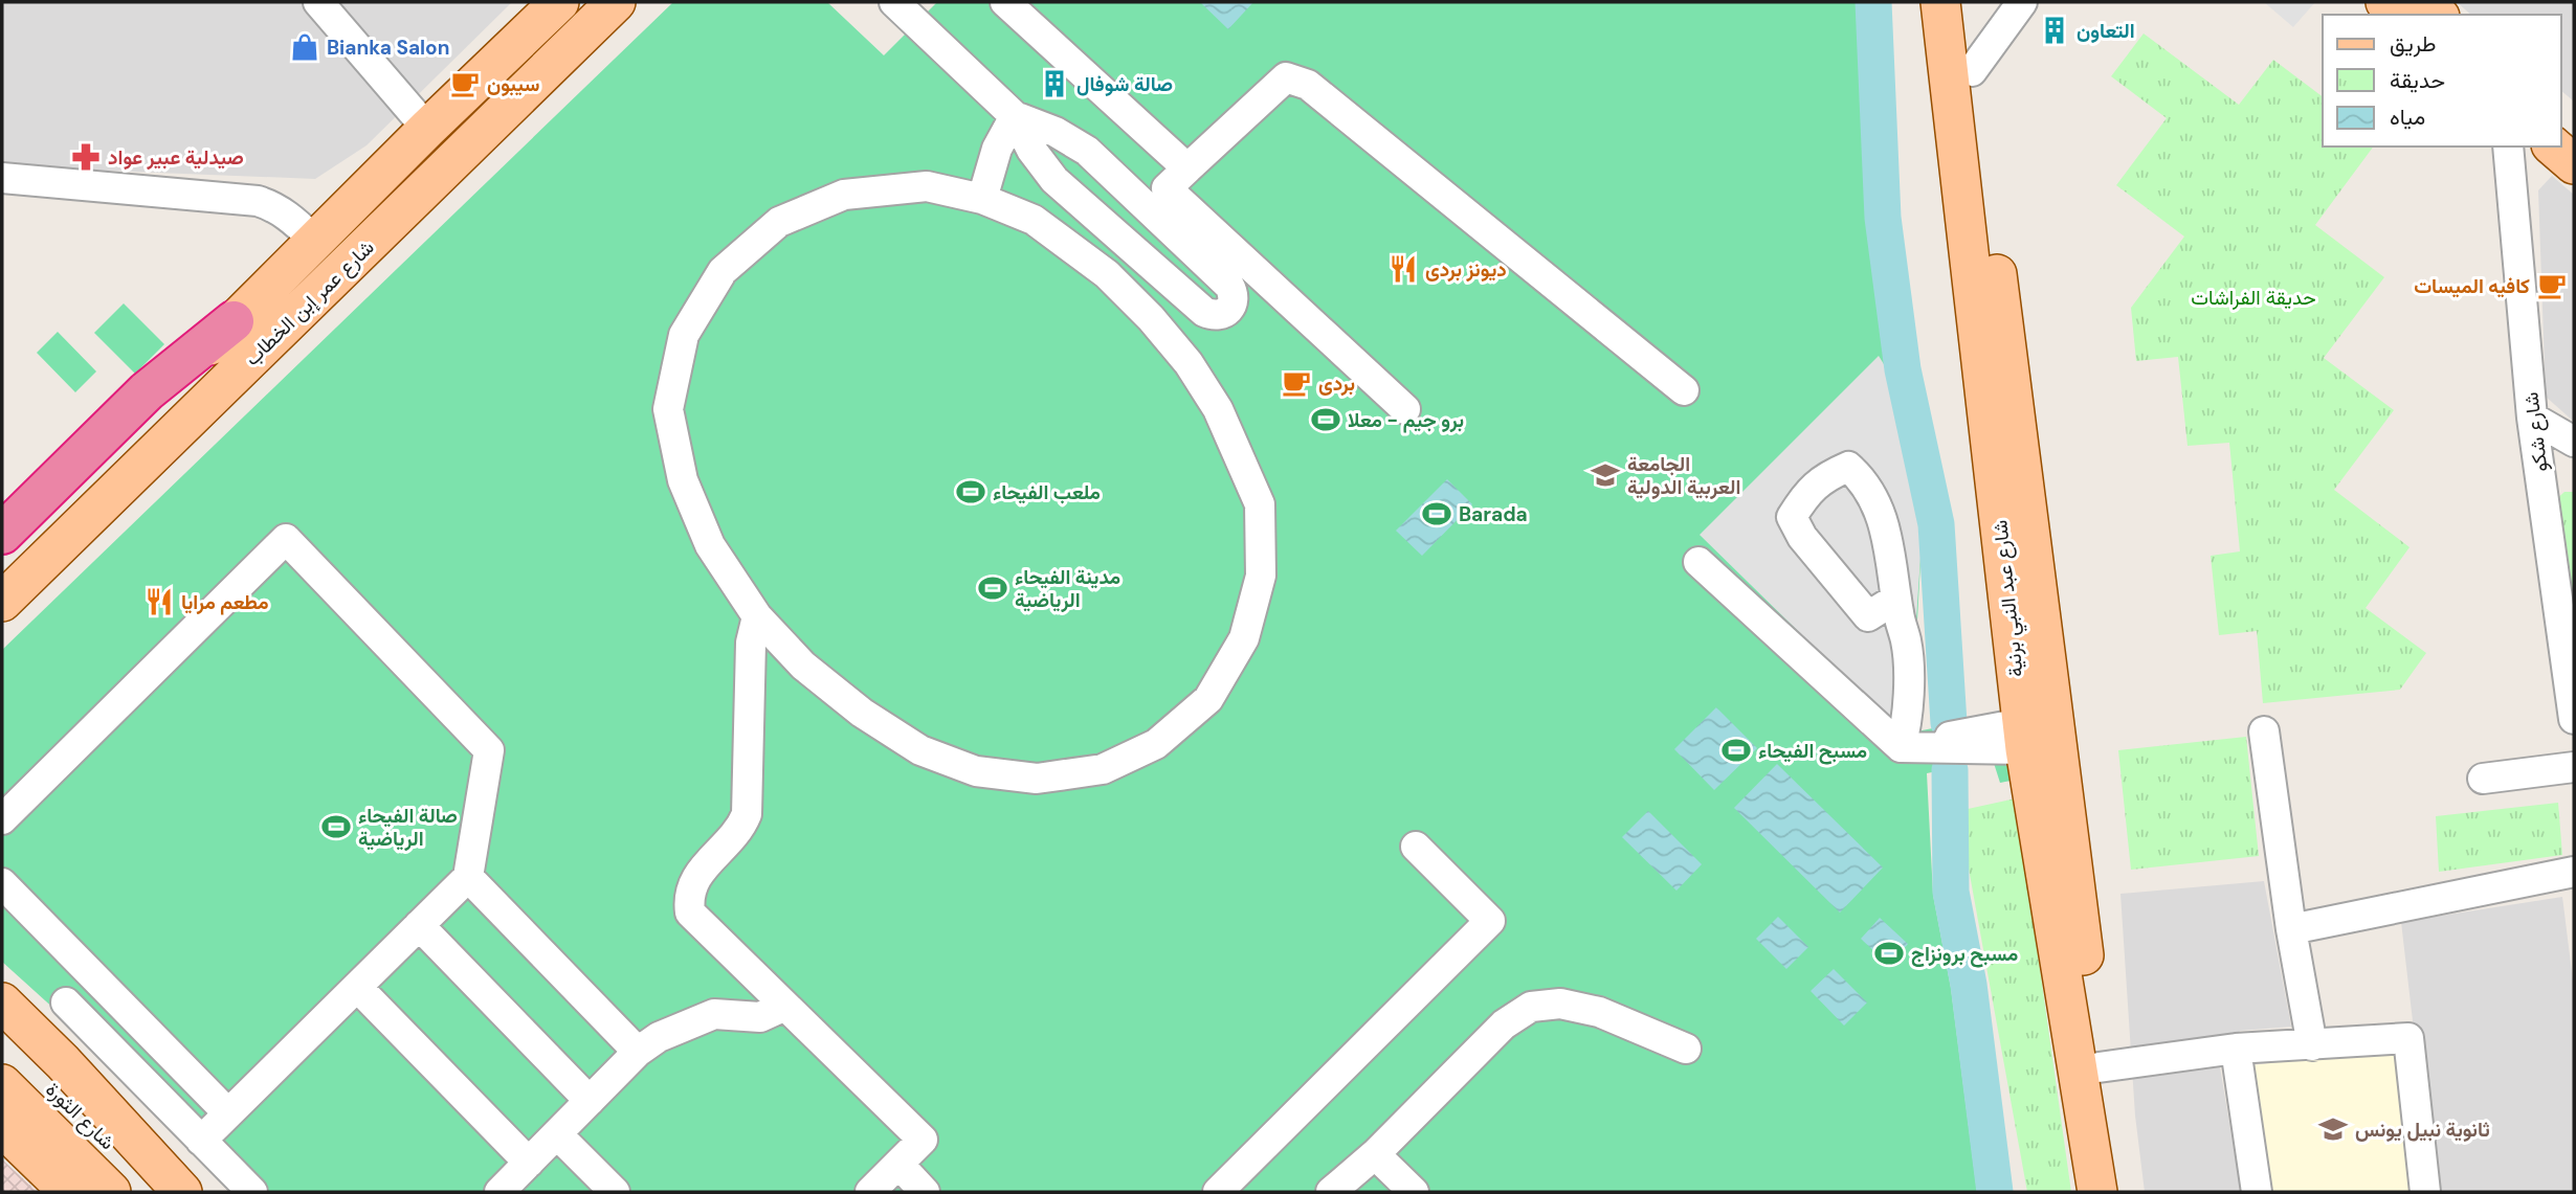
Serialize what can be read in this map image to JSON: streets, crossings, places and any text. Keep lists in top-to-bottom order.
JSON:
{
  "streets": {
    "main road": ["شارع عمر إبن الخطاب", "شارع عبد النبي برنية", "شارع الثورة"],
    "street": ["شارع شكو"]
  },
  "parks": ["حديقة الفراشات"],
  "places": {
    "building": ["التعاون", "صالة شوفال"],
    "shop": ["Bianka Salon"],
    "cafe": ["سيبون", "كافيه الميسات", "بردى"],
    "pharmacy": ["صيدلية عبير عواد"],
    "restaurant": ["ديونز بردى", "مطعم مرايا"],
    "sports": [
      "برو جيم - معلا",
      "ملعب الفيحاء",
      "Barada",
      "مدينة الفيحاء الرياضية",
      "مسبح الفيحاء",
      "صالة الفيحاء الرياضية",
      "مسبح برونزاج"
    ],
    "school or university": ["الجامعة العربية الدولية", "ثانوية نبيل يونس"]
  },
  "legend": ["طريق", "حديقة", "مياه"]
}
